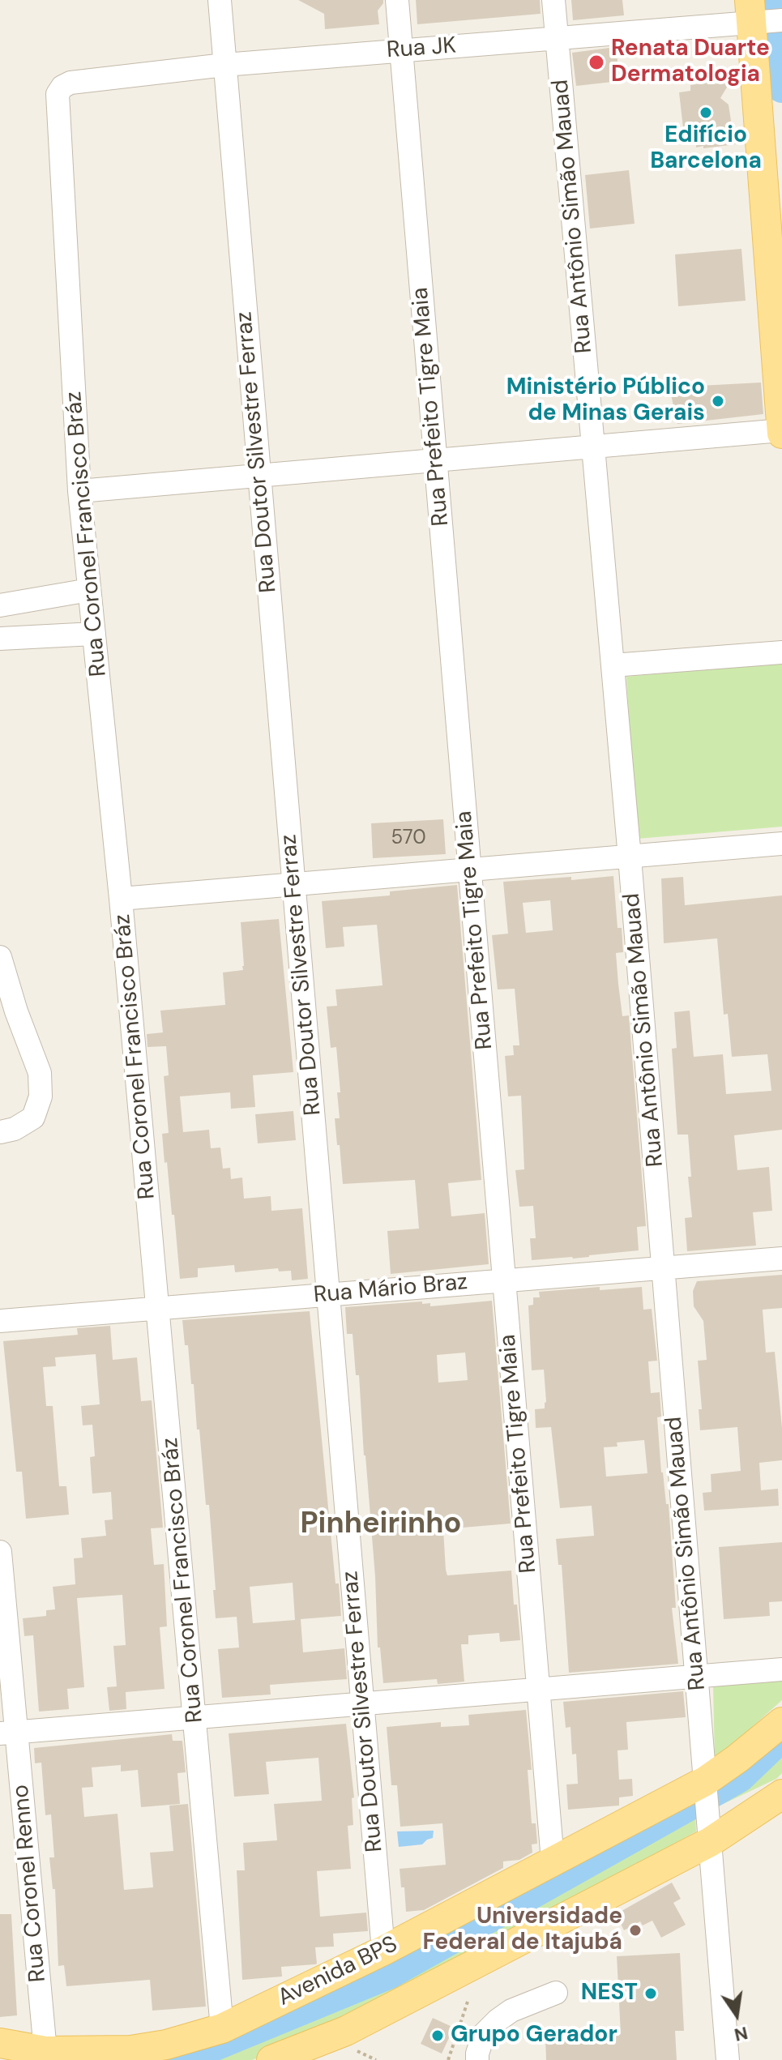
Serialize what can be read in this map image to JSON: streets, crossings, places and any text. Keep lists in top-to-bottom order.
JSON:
{
  "streets": {
    "main road": ["Avenida BPS"],
    "street": [
      "Rua JK",
      "Rua Antônio Simão Mauad",
      "Rua Prefeito Tigre Maia",
      "Rua Doutor Silvestre Ferraz",
      "Rua Coronel Francisco Bráz",
      "Rua Mário Braz",
      "Rua Coronel Renno"
    ]
  },
  "crossings": [
    ["Rua JK", "Rua Antônio Simão Mauad"],
    ["Rua JK", "Rua Prefeito Tigre Maia"],
    ["Rua JK", "Rua Doutor Silvestre Ferraz"],
    ["Rua JK", "Rua Coronel Francisco Bráz"],
    ["Rua Antônio Simão Mauad", "Rua Mário Braz"],
    ["Rua Antônio Simão Mauad", "Avenida BPS"],
    ["Rua Prefeito Tigre Maia", "Rua Mário Braz"],
    ["Rua Prefeito Tigre Maia", "Avenida BPS"],
    ["Rua Doutor Silvestre Ferraz", "Rua Mário Braz"],
    ["Rua Doutor Silvestre Ferraz", "Avenida BPS"],
    ["Rua Coronel Francisco Bráz", "Rua Mário Braz"],
    ["Rua Coronel Francisco Bráz", "Avenida BPS"],
    ["Rua Coronel Renno", "Avenida BPS"]
  ],
  "districts": ["Pinheirinho"],
  "places": [
    "Renata Duarte Dermatologia",
    "Edifício Barcelona",
    "Ministério Público de Minas Gerais",
    "Universidade Federal de Itajubá",
    "NEST",
    "Grupo Gerador"
  ],
  "house_numbers": ["570"],
  "north": "bottom"
}
